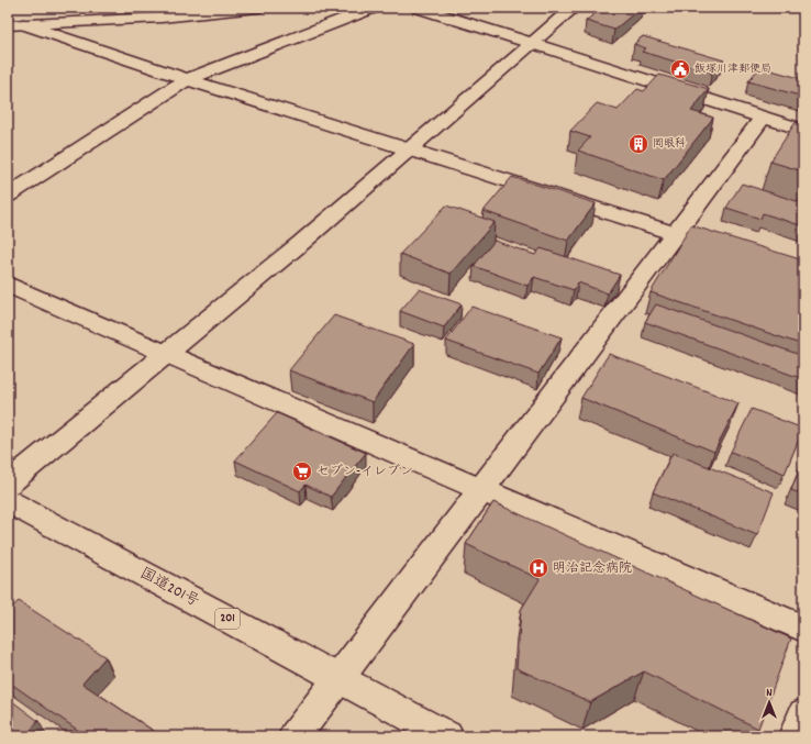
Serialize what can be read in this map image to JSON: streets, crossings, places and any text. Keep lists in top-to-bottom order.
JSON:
{
  "streets": {
    "main road": ["国道201号", "201"]
  },
  "places": {
    "public building": ["飯塚川津郵便局"],
    "building": ["岡眼科"],
    "supermarket": ["セブン-イレブン"],
    "hospital": ["明治記念病院"]
  },
  "north": "top"
}
